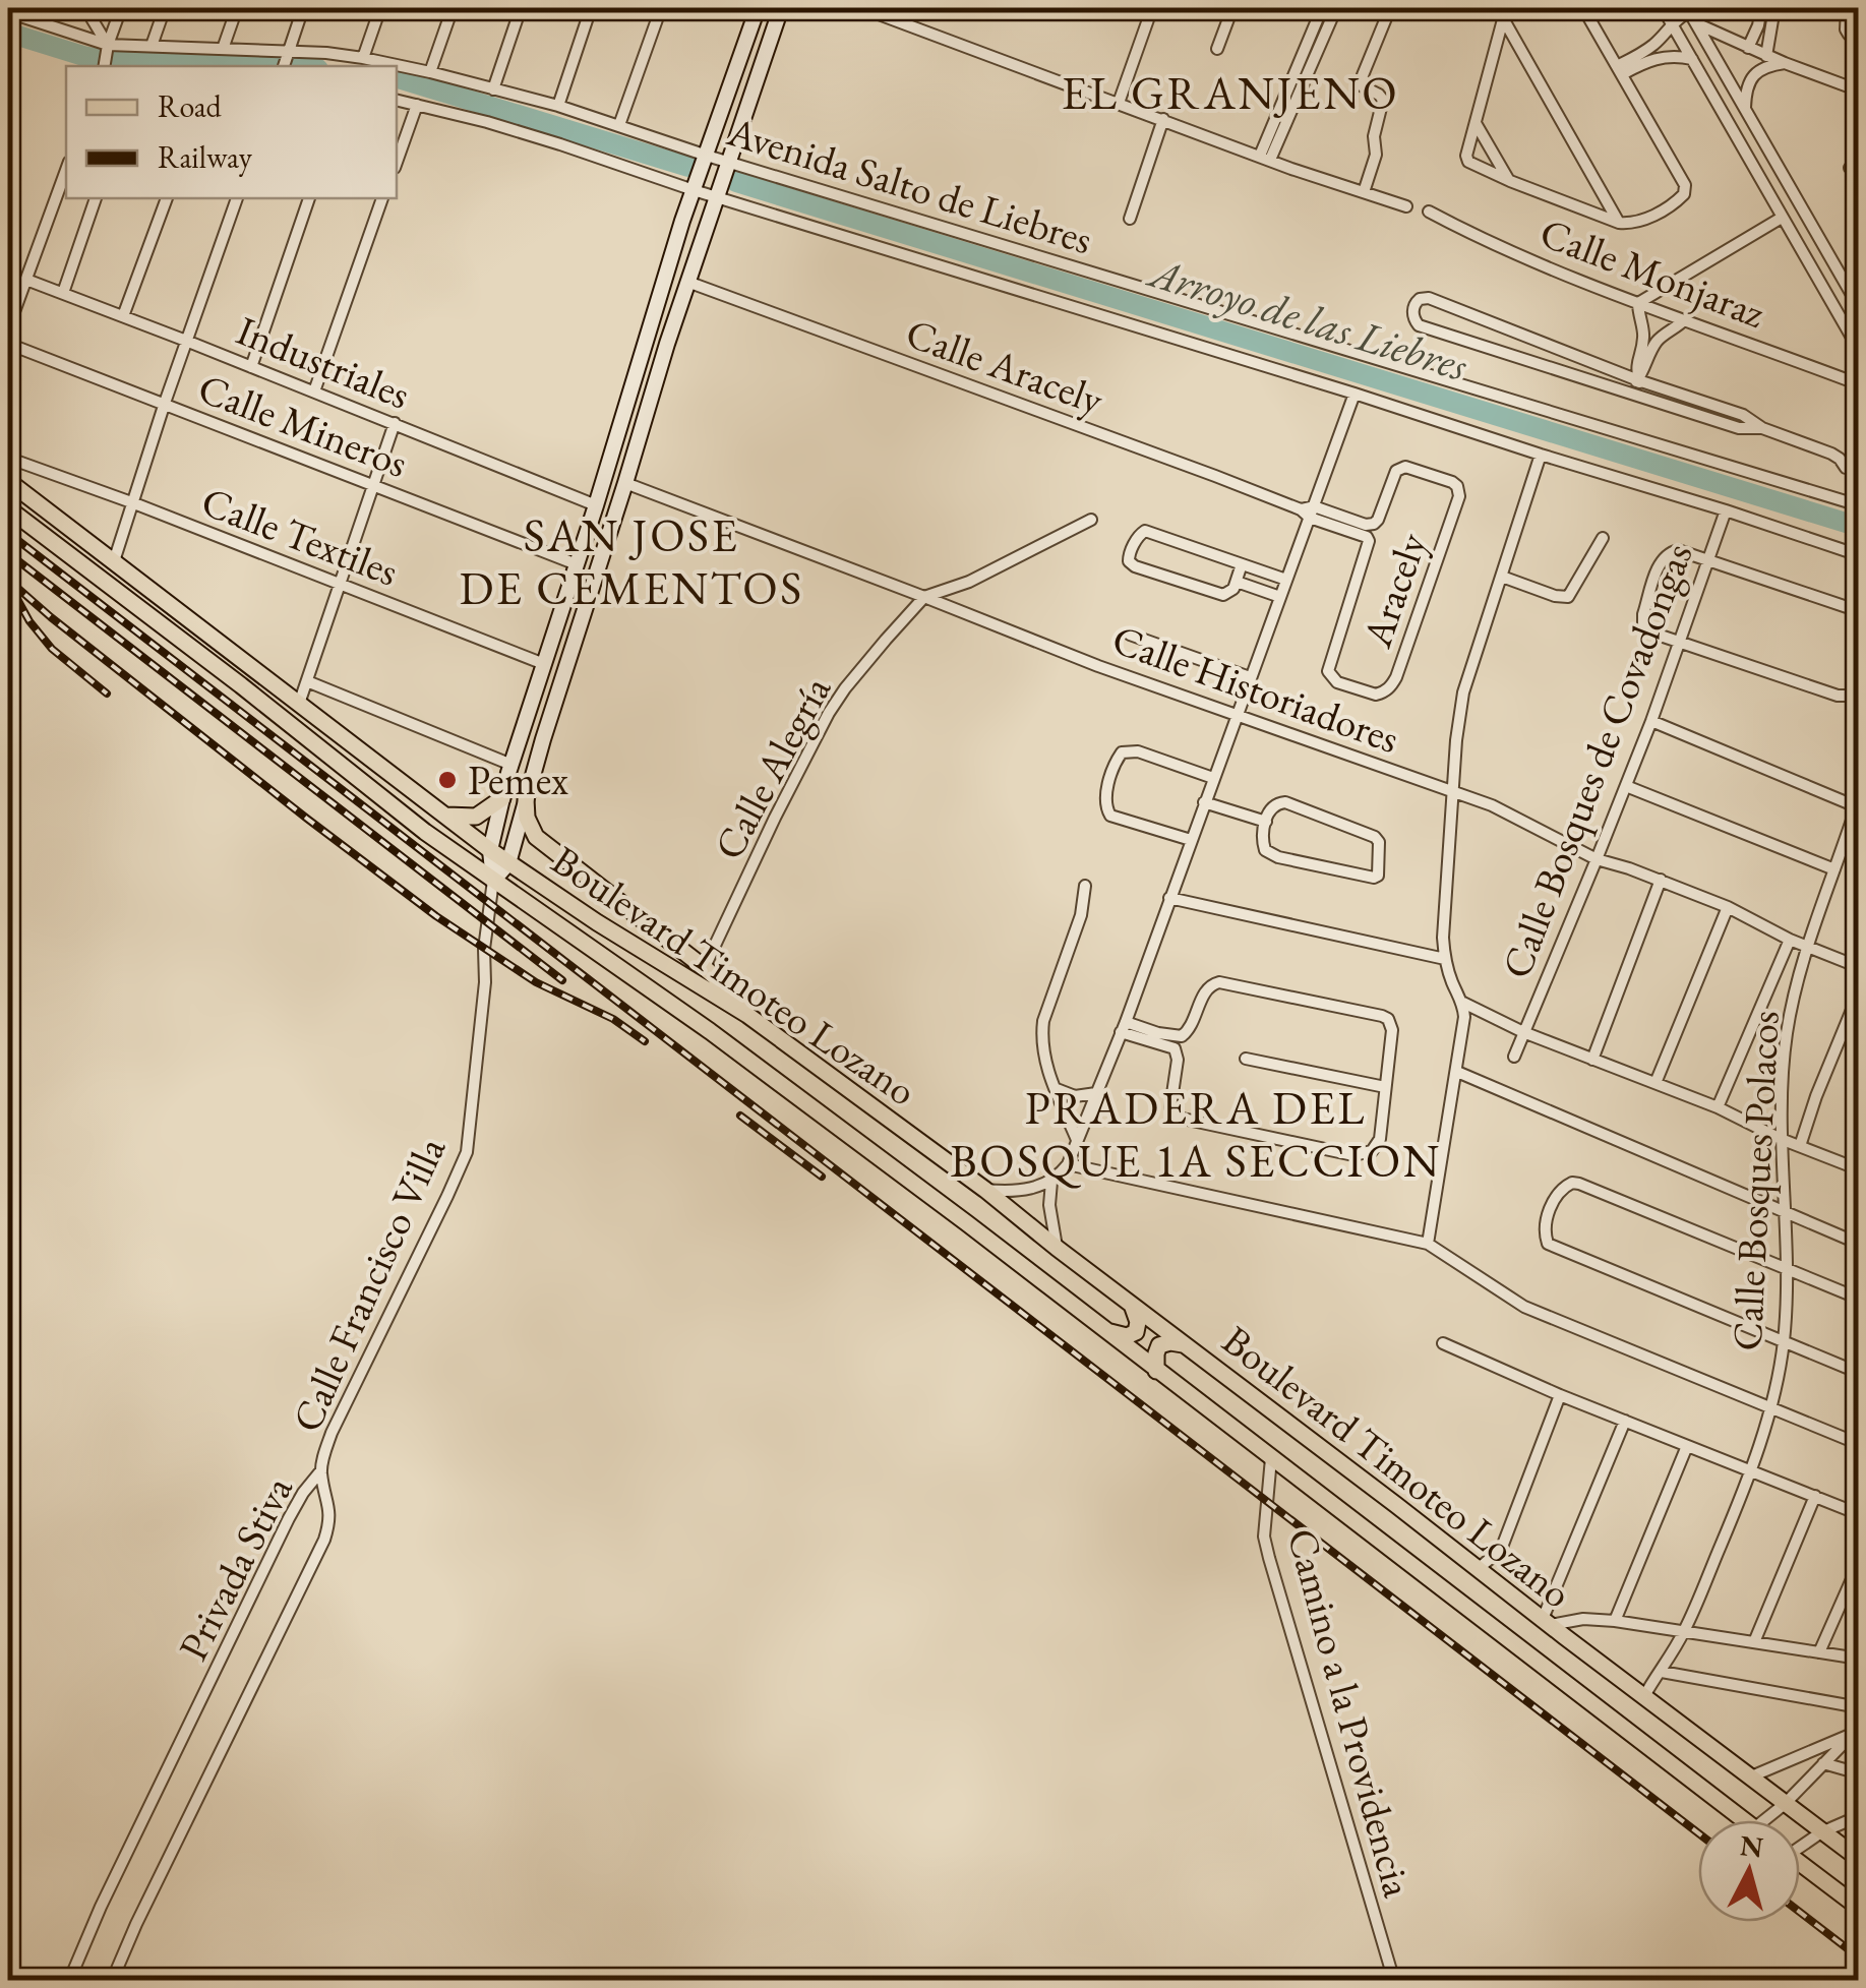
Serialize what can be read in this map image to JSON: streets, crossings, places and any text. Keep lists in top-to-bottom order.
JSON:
{
  "streets": {
    "main road": ["Boulevard Timoteo Lozano"],
    "street": [
      "Avenida Salto de Liebres",
      "Calle Monjaraz",
      "Industriales",
      "Calle Aracely",
      "Calle Mineros",
      "Calle Textiles",
      "Aracely",
      "Calle Historiadores",
      "Calle Bosques de Covadongas",
      "Calle Alegría",
      "Calle Bosques Polacos",
      "Calle Francisco Villa",
      "Privada Stiva",
      "Camino a la Providencia"
    ]
  },
  "crossings": [
    ["Avenida Salto de Liebres", "Calle Bosques de Covadongas"],
    ["Calle Aracely", "Aracely"],
    ["Calle Historiadores", "Calle Bosques de Covadongas"],
    ["Calle Historiadores", "Calle Alegría"],
    ["Calle Historiadores", "Calle Bosques Polacos"],
    ["Calle Alegría", "Boulevard Timoteo Lozano"],
    ["Boulevard Timoteo Lozano", "Calle Bosques Polacos"],
    ["Boulevard Timoteo Lozano", "Calle Francisco Villa"],
    ["Boulevard Timoteo Lozano", "Camino a la Providencia"],
    ["Calle Francisco Villa", "Privada Stiva"]
  ],
  "districts": ["EL GRANJENO", "SAN JOSE DE CEMENTOS", "PRADERA DEL BOSQUE 1A SECCION"],
  "water": ["Arroyo de las Liebres"],
  "places": ["Pemex"],
  "legend": ["Road", "Railway"],
  "north": "top"
}
